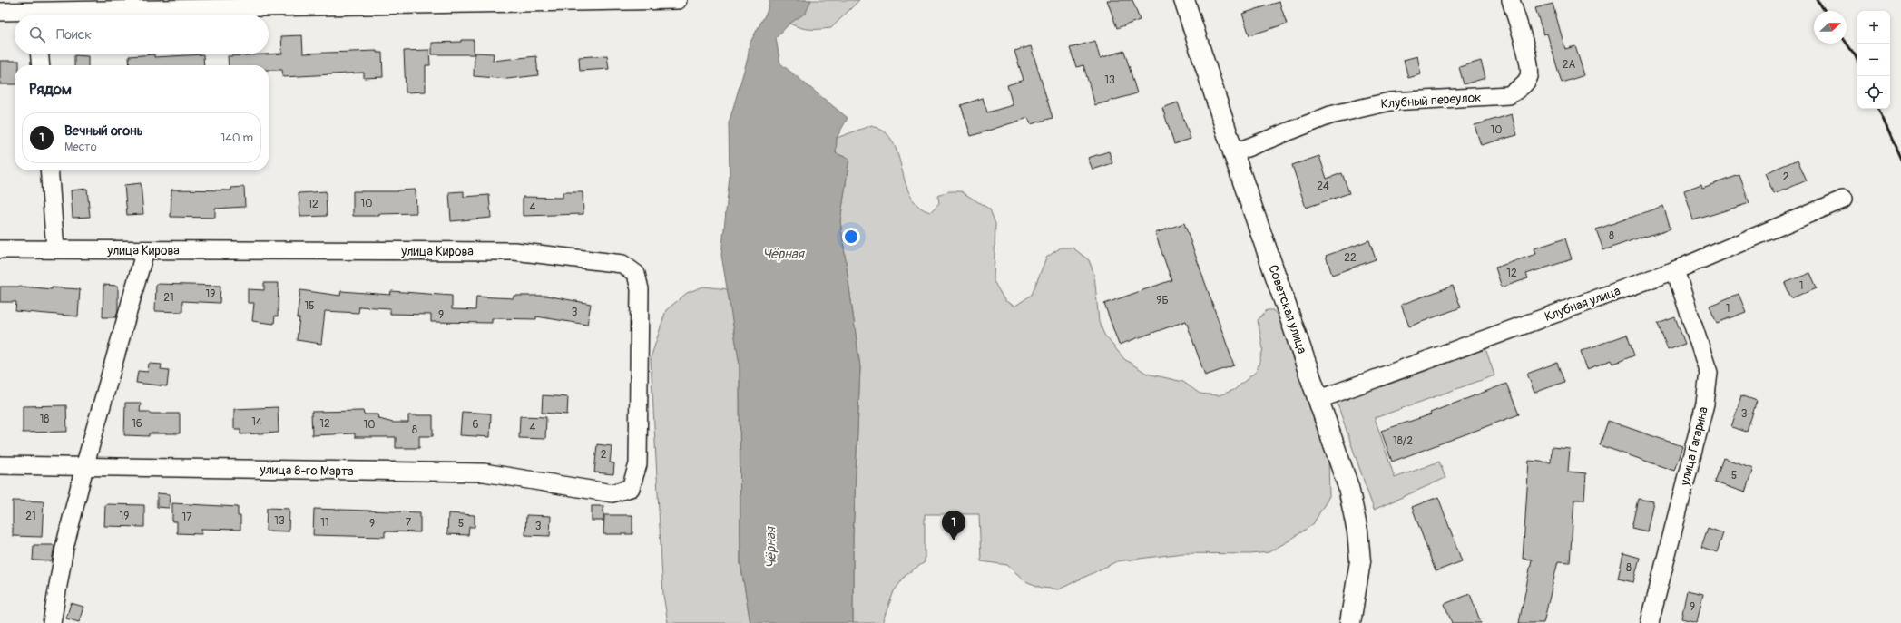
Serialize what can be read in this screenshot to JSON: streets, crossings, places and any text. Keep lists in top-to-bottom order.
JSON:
{
  "streets": {
    "street": [
      "Клубный переулок",
      "улица Кирова",
      "Клубная улица",
      "Советская улица",
      "улица Гагарина",
      "улица 8-го Марта"
    ]
  },
  "crossings": [
    ["Клубный переулок", "Советская улица"],
    ["улица Кирова", "улица 8-го Марта"],
    ["Клубная улица", "Советская улица"],
    ["Клубная улица", "улица Гагарина"]
  ],
  "water": ["Чёрная"],
  "house_numbers": [
    "2А",
    "13",
    "10",
    "2",
    "24",
    "10",
    "12",
    "4",
    "8",
    "22",
    "12",
    "1",
    "19",
    "21",
    "9Б",
    "15",
    "1",
    "3",
    "9",
    "3",
    "18",
    "14",
    "16",
    "12",
    "10",
    "6",
    "4",
    "8",
    "18/2",
    "2",
    "5",
    "21",
    "19",
    "17",
    "13",
    "11",
    "7",
    "9",
    "5",
    "3",
    "8",
    "9"
  ],
  "north": "right",
  "page": {
    "map_buttons": ["+", "−"],
    "search": "Поиск",
    "heading": "Рядом",
    "list": [
      {
        "mark": "1",
        "name": "Вечный огонь",
        "note": "Место",
        "value": "140 m"
      }
    ],
    "pins": "1"
  }
}
